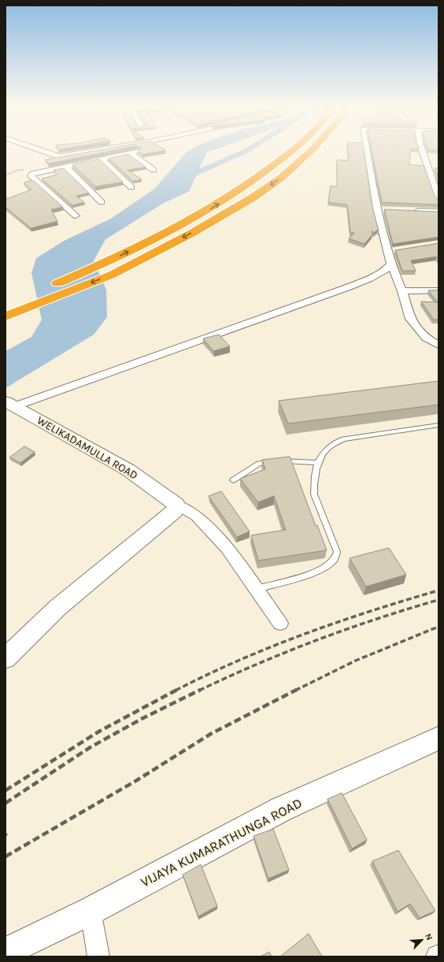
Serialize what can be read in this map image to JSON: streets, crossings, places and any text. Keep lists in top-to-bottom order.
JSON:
{
  "streets": {
    "street": ["WELIKADAMULLA ROAD", "VIJAYA KUMARATHUNGA ROAD"]
  },
  "north": "top right"
}
